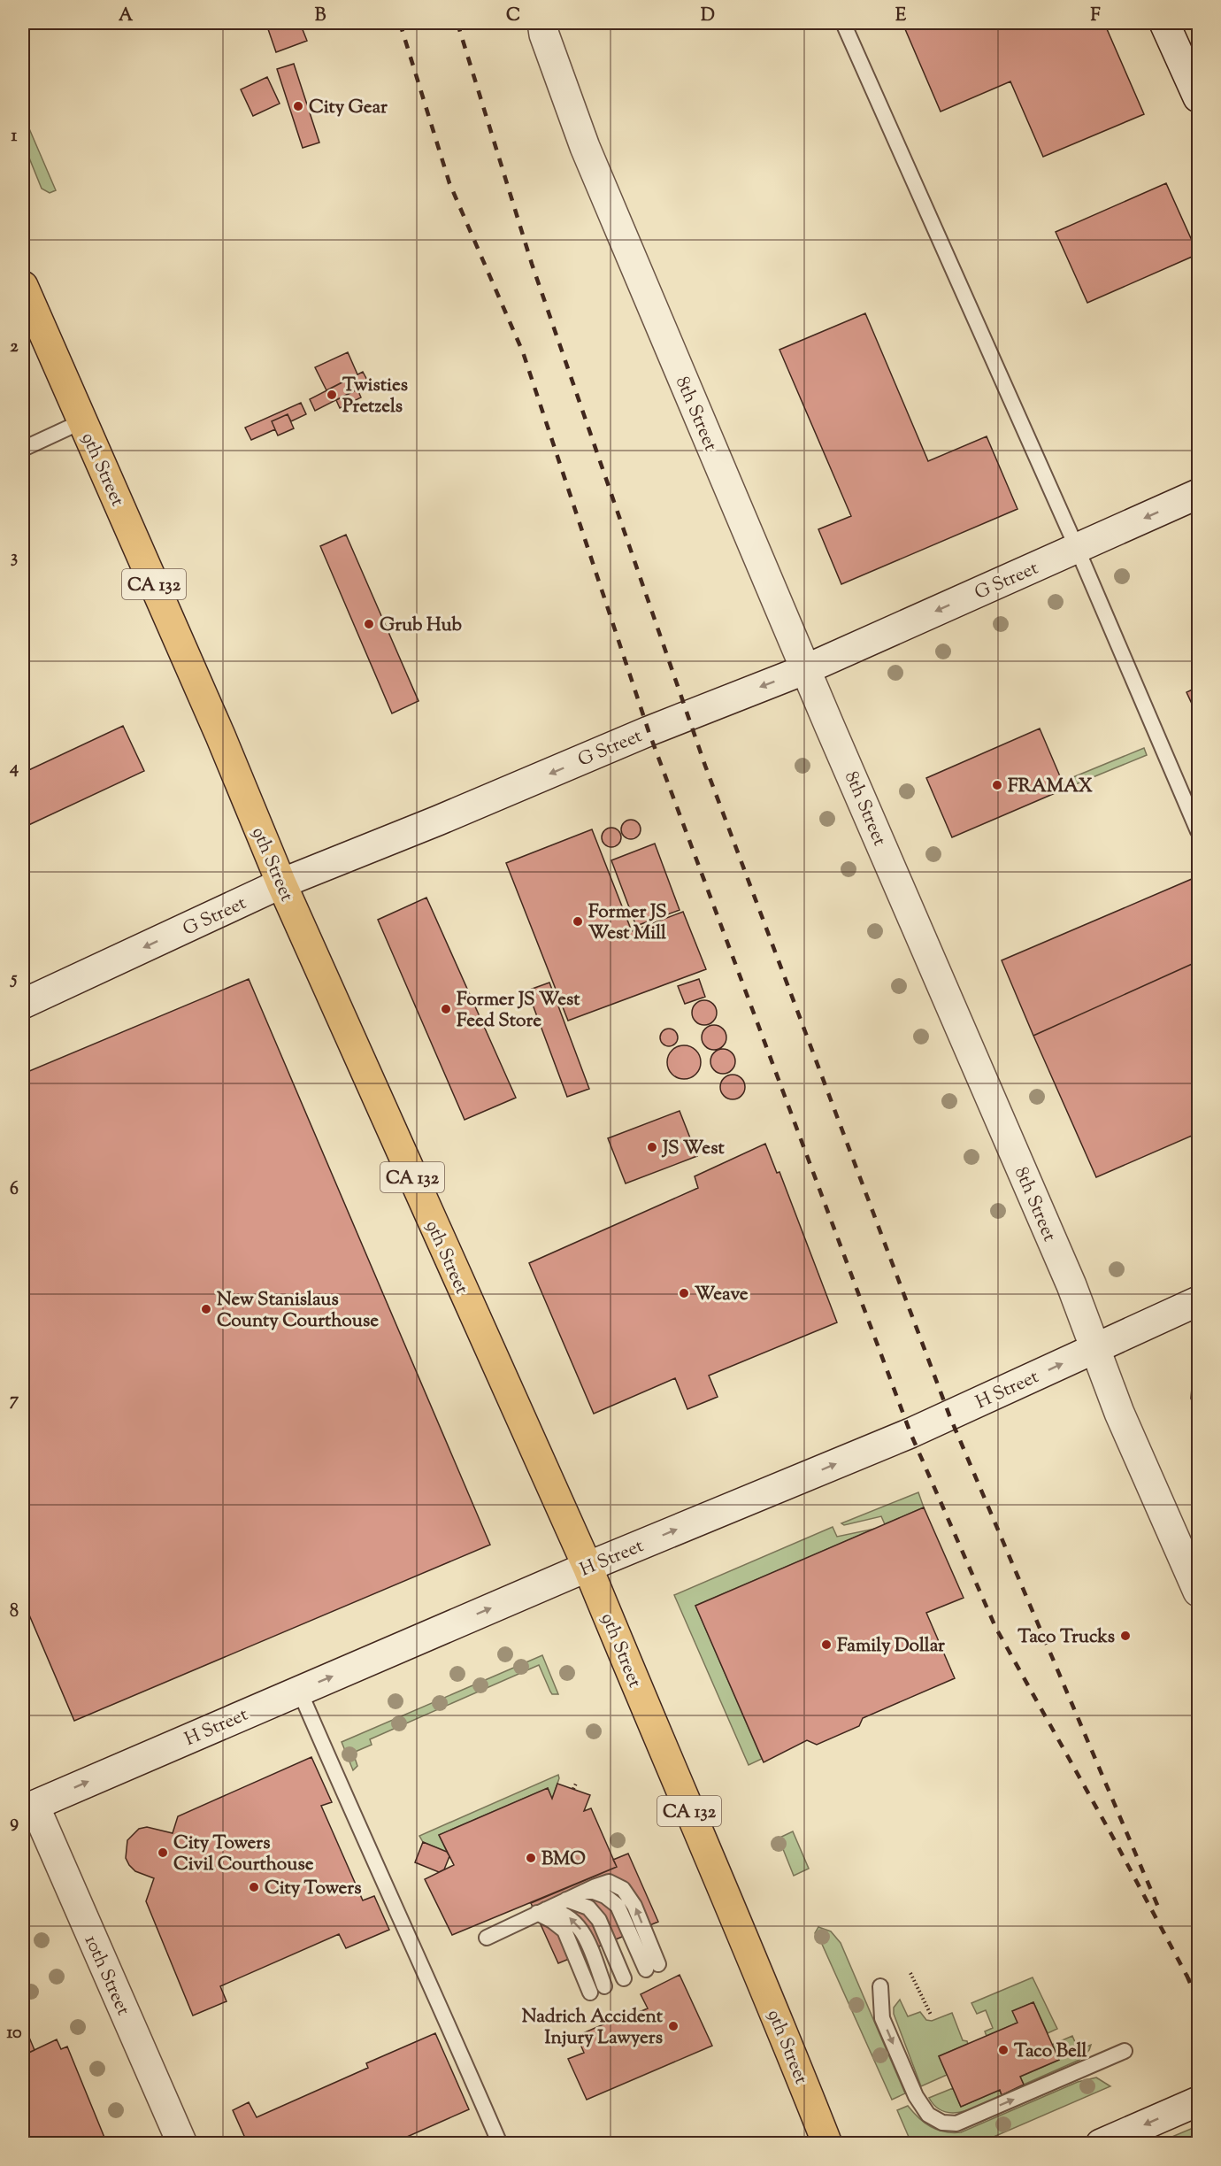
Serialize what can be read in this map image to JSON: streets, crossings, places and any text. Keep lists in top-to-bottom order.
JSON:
{
  "streets": {
    "main road": [
      "8th Street",
      "9th Street",
      "G Street",
      "CA 132",
      "H Street",
      "10th Street"
    ]
  },
  "crossings": [
    ["8th Street", "G Street"],
    ["8th Street", "H Street"],
    ["9th Street", "G Street"],
    ["9th Street", "H Street"],
    ["H Street", "10th Street"]
  ],
  "one_way": ["G Street", "H Street"],
  "places": [
    "City Gear",
    "Twisties Pretzels",
    "Grub Hub",
    "FRAMAX",
    "Former JS West Mill",
    "Former JS West Feed Store",
    "JS West",
    "Weave",
    "New Stanislaus County Courthouse",
    "Taco Trucks",
    "Family Dollar",
    "City Towers Civil Courthouse",
    "BMO",
    "City Towers",
    "Nadrich Accident Injury Lawyers",
    "Taco Bell"
  ],
  "grid": {
    "columns": [
      "A",
      "B",
      "C",
      "D",
      "E",
      "F"
    ],
    "rows": [
      "1",
      "2",
      "3",
      "4",
      "5",
      "6",
      "7",
      "8",
      "9",
      "10"
    ]
  }
}
